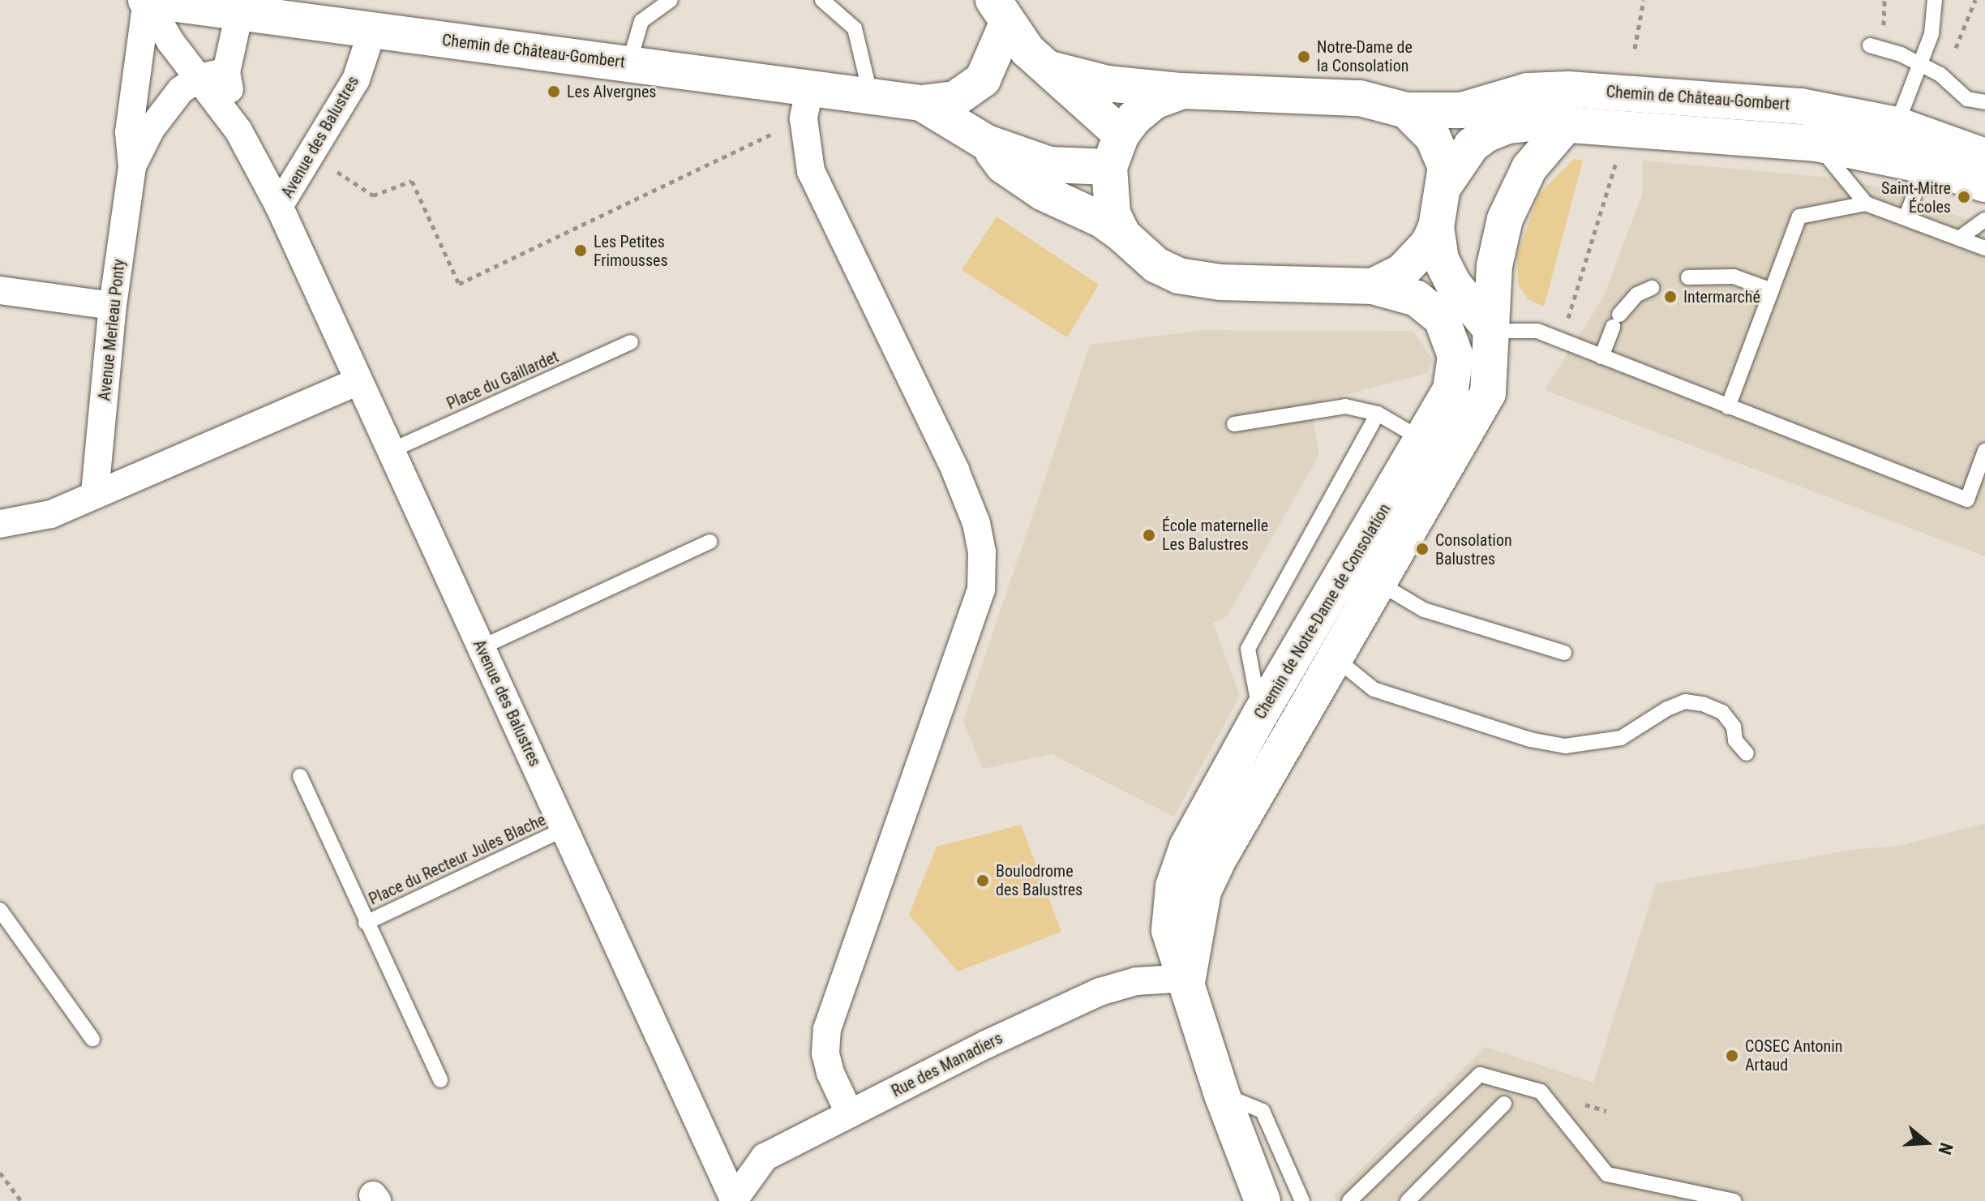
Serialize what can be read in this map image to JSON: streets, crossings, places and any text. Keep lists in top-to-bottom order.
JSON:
{
  "streets": {
    "street": [
      "Chemin de Château-Gombert",
      "Avenue des Balustres",
      "Avenue Merleau Ponty",
      "Chemin de Notre-Dame de Consolation",
      "Rue des Manadiers"
    ],
    "lane": ["Place du Gaillardet", "Place du Recteur Jules Blache"]
  },
  "crossings": [
    ["Chemin de Château-Gombert", "Avenue des Balustres"],
    ["Chemin de Château-Gombert", "Avenue Merleau Ponty"],
    ["Chemin de Château-Gombert", "Chemin de Notre-Dame de Consolation"],
    ["Avenue des Balustres", "Avenue Merleau Ponty"],
    ["Avenue des Balustres", "Place du Gaillardet"],
    ["Avenue des Balustres", "Place du Recteur Jules Blache"],
    ["Avenue des Balustres", "Rue des Manadiers"],
    ["Chemin de Notre-Dame de Consolation", "Rue des Manadiers"]
  ],
  "places": [
    "Notre-Dame de la Consolation",
    "Les Alvergnes",
    "Saint-Mitre Écoles",
    "Les Petites Frimousses",
    "Intermarché",
    "École maternelle Les Balustres",
    "Consolation Balustres",
    "Boulodrome des Balustres",
    "COSEC Antonin Artaud"
  ],
  "north": "right"
}
